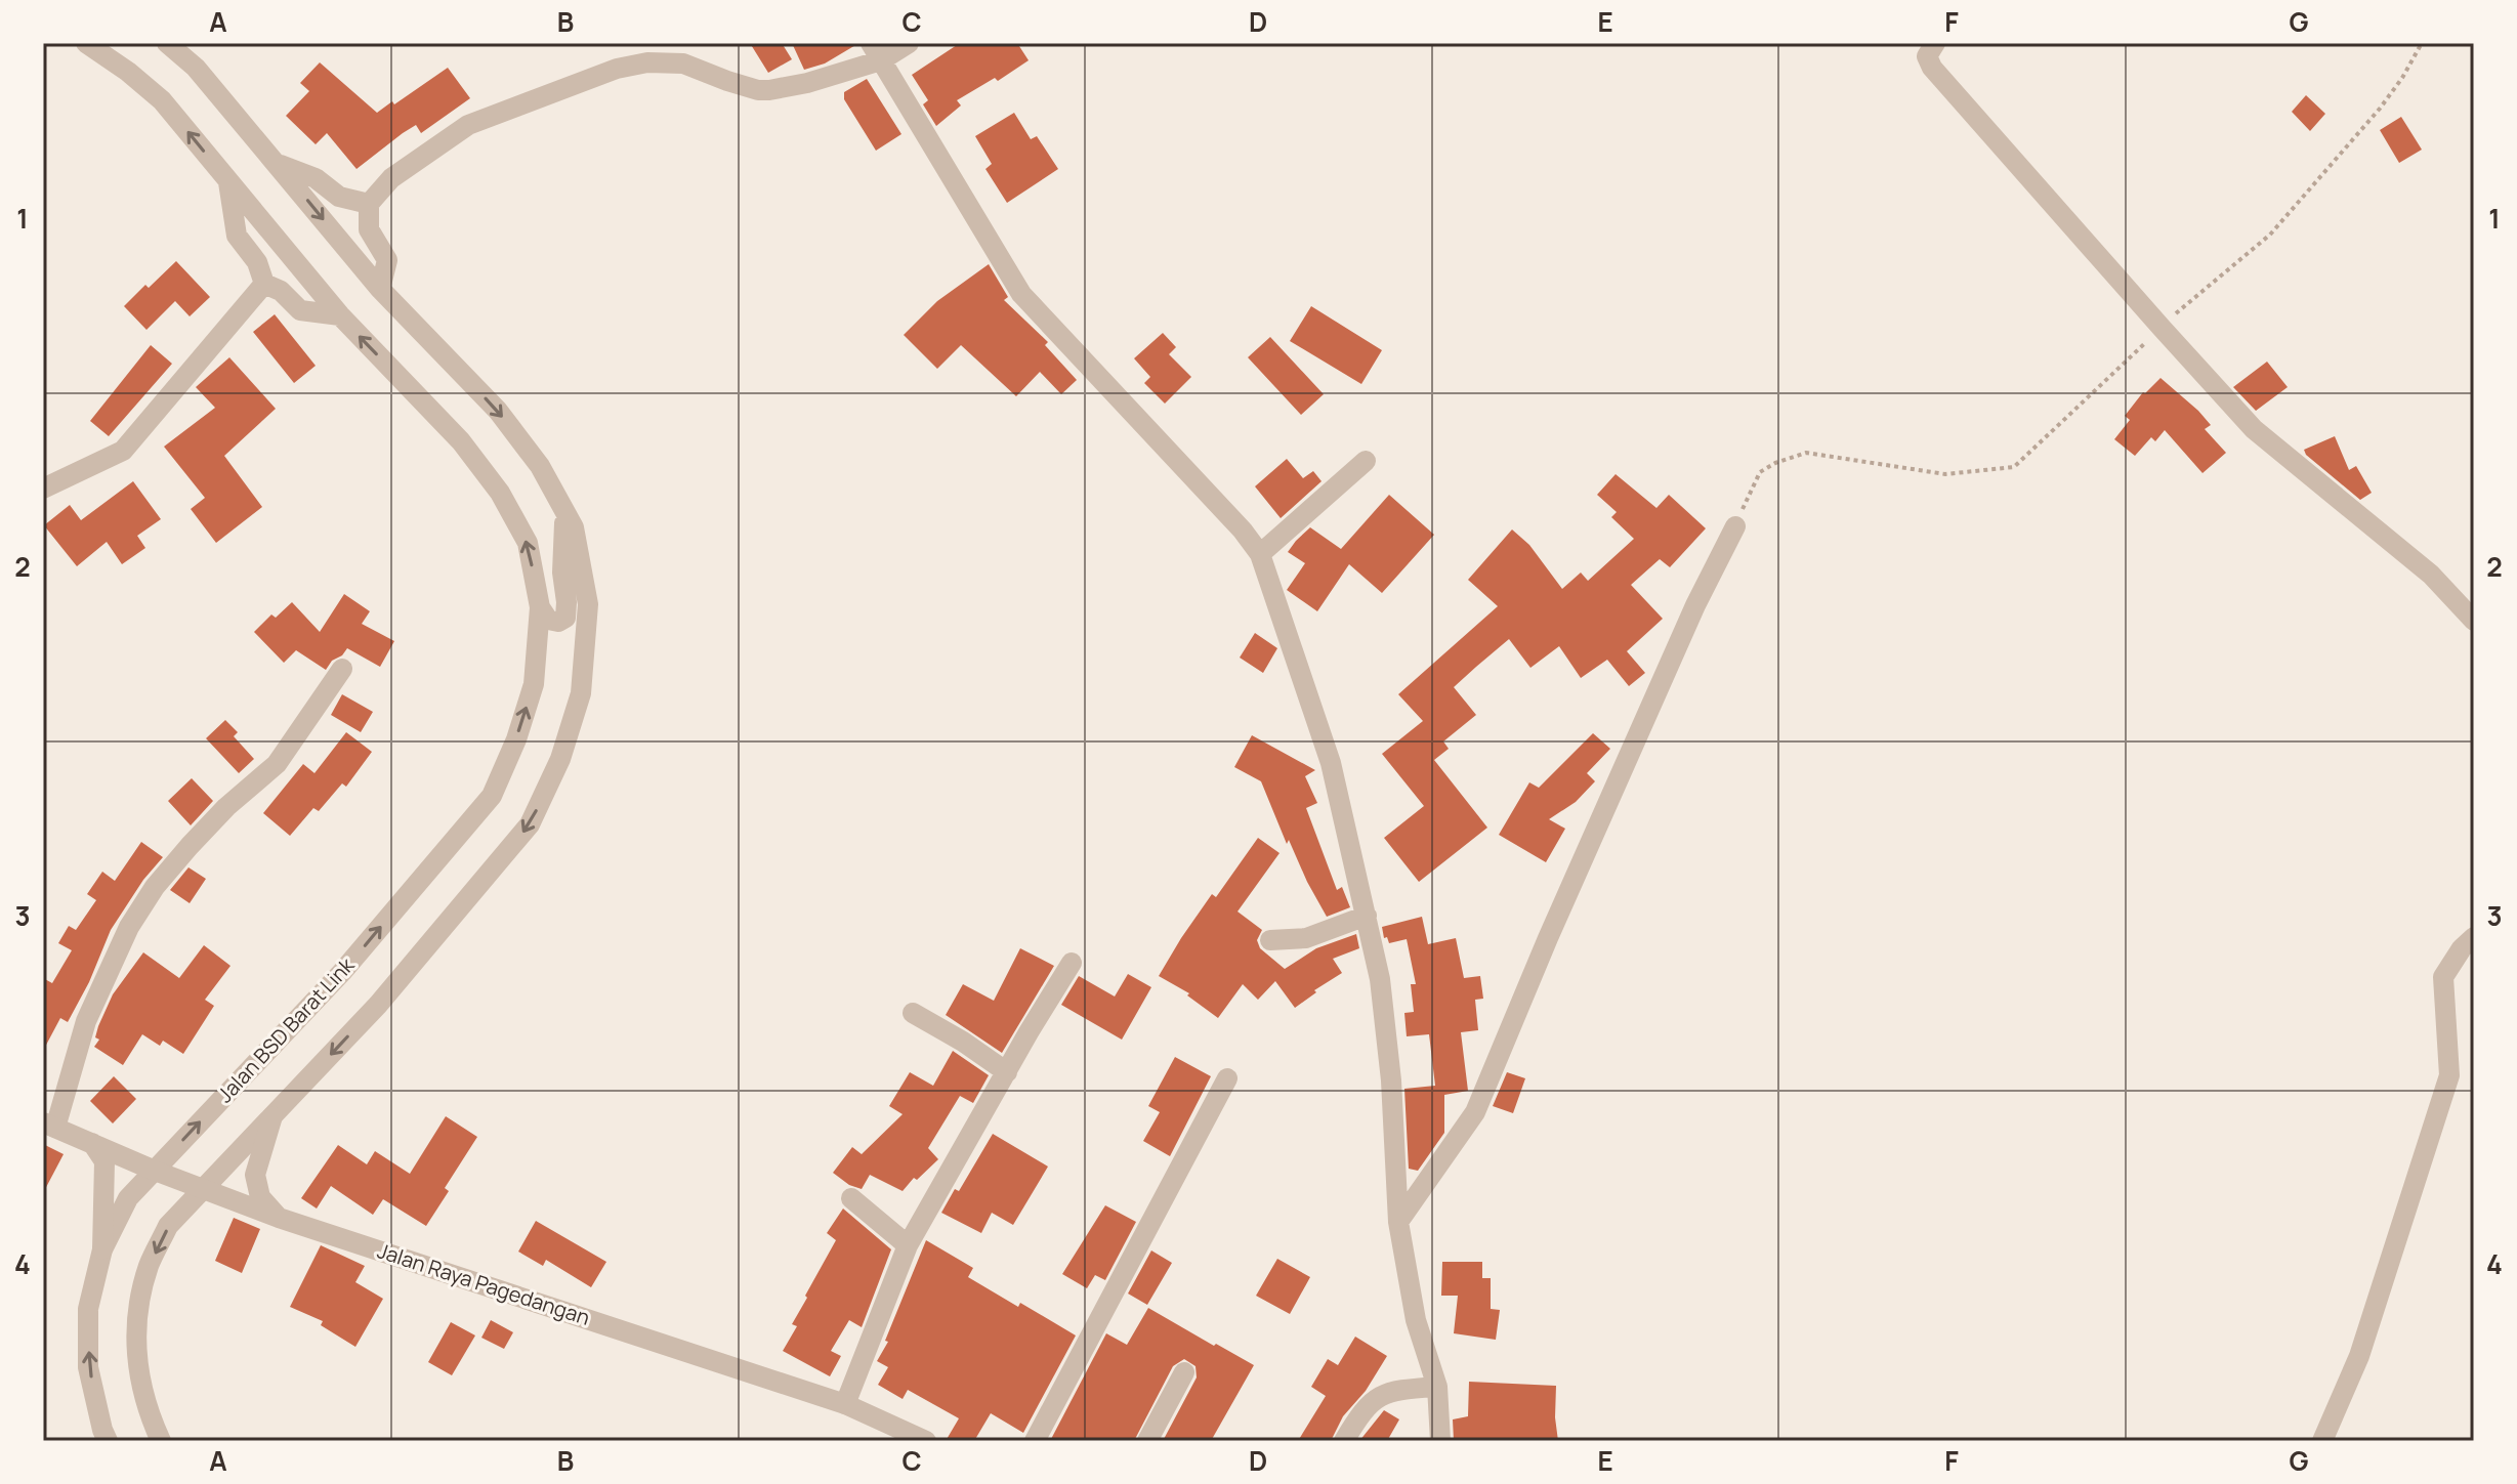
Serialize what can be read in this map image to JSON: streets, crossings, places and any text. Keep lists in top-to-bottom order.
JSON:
{
  "streets": {
    "street": ["Jalan BSD Barat Link", "Jalan Raya Pagedangan"]
  },
  "crossings": [
    ["Jalan BSD Barat Link", "Jalan Raya Pagedangan"]
  ],
  "one_way": ["Jalan BSD Barat Link"],
  "grid": {
    "columns": [
      "A",
      "B",
      "C",
      "D",
      "E",
      "F",
      "G"
    ],
    "rows": [
      "1",
      "2",
      "3",
      "4"
    ]
  }
}
